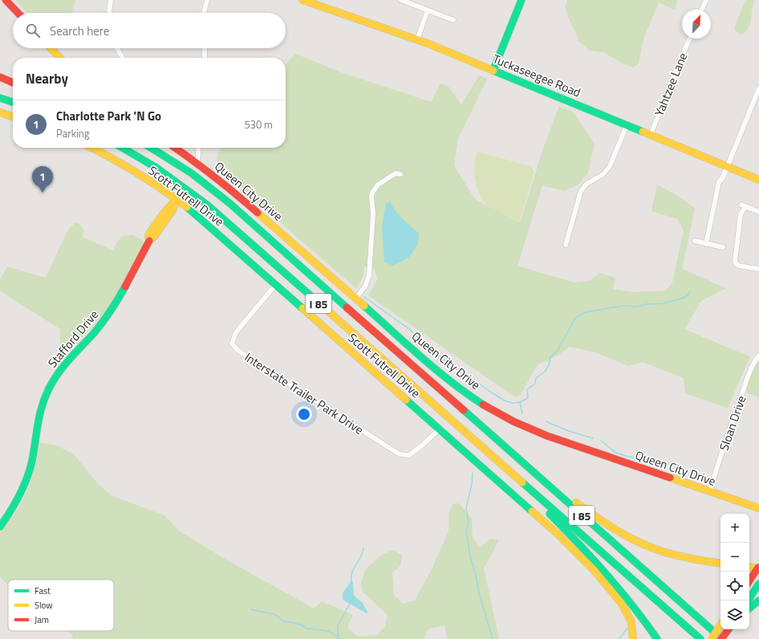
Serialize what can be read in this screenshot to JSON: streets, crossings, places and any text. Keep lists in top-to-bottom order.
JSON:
{
  "streets": {
    "main road": [
      "Tuckaseegee Road",
      "Queen City Drive",
      "Scott Futrell Drive",
      "I 85",
      "Stafford Drive"
    ],
    "street": ["Yahtzee Lane", "Interstate Trailer Park Drive", "Sloan Drive"]
  },
  "crossings": [
    ["Tuckaseegee Road", "Yahtzee Lane"],
    ["Queen City Drive", "Sloan Drive"],
    ["Scott Futrell Drive", "Stafford Drive"],
    ["Scott Futrell Drive", "Interstate Trailer Park Drive"]
  ],
  "legend": ["Fast", "Slow", "Jam"],
  "north": "top right",
  "page": {
    "search": "Search here",
    "heading": "Nearby",
    "list": [
      {
        "mark": "1",
        "name": "Charlotte Park 'N Go",
        "note": "Parking",
        "value": "530 m"
      }
    ],
    "pins": "1",
    "map_buttons": ["+", "−"]
  }
}
